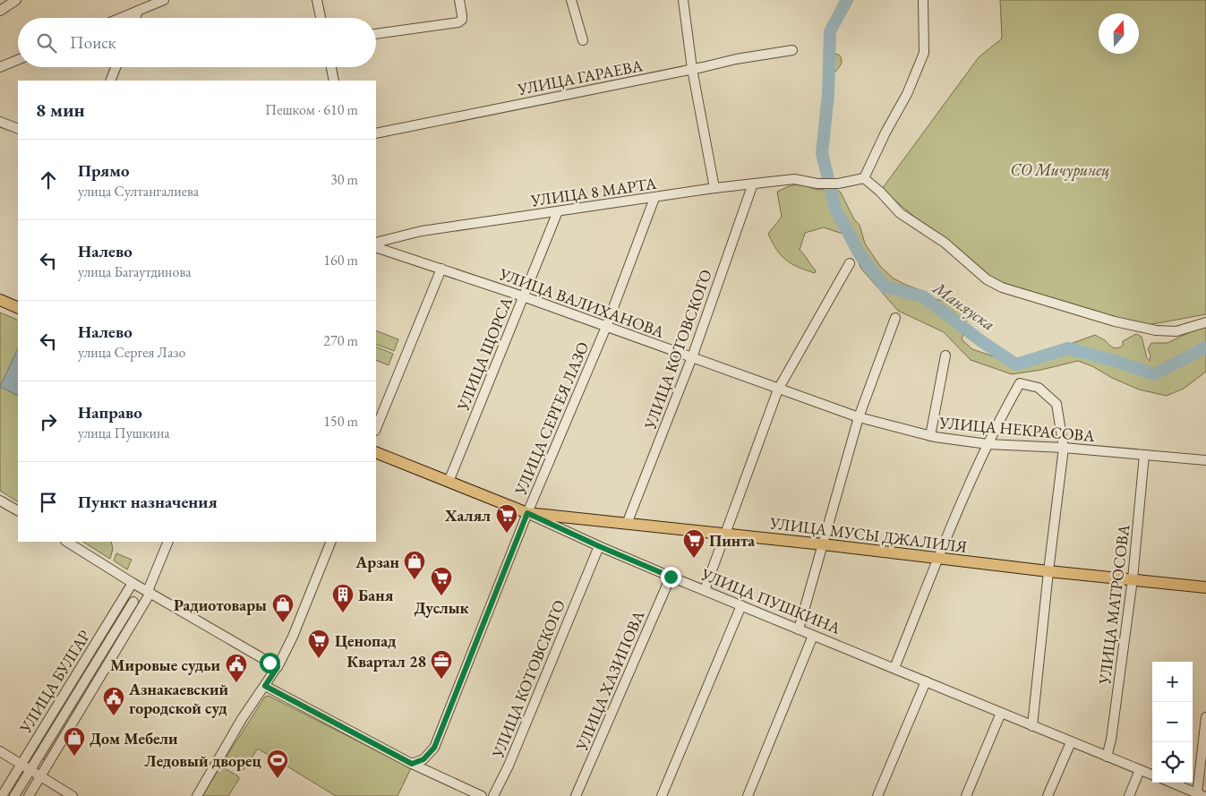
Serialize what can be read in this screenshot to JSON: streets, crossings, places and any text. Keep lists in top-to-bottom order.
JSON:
{
  "streets": {
    "main road": ["УЛИЦА МУСЫ ДЖАЛИЛЯ", "УЛИЦА ПУШКИНА"],
    "street": [
      "УЛИЦА ГАРАЕВА",
      "УЛИЦА 8 МАРТА",
      "УЛИЦА ВАЛИХАНОВА",
      "УЛИЦА КОТОВСКОГО",
      "УЛИЦА ЩОРСА",
      "УЛИЦА СЕРГЕЯ ЛАЗО",
      "УЛИЦА НЕКРАСОВА",
      "УЛИЦА МАТРОСОВА",
      "УЛИЦА ХАЗИПОВА",
      "УЛИЦА БУЛГАР"
    ]
  },
  "crossings": [
    ["УЛИЦА 8 МАРТА", "УЛИЦА КОТОВСКОГО"],
    ["УЛИЦА 8 МАРТА", "УЛИЦА ЩОРСА"],
    ["УЛИЦА 8 МАРТА", "УЛИЦА СЕРГЕЯ ЛАЗО"],
    ["УЛИЦА ВАЛИХАНОВА", "УЛИЦА КОТОВСКОГО"],
    ["УЛИЦА ВАЛИХАНОВА", "УЛИЦА ЩОРСА"],
    ["УЛИЦА ВАЛИХАНОВА", "УЛИЦА СЕРГЕЯ ЛАЗО"],
    ["УЛИЦА ВАЛИХАНОВА", "УЛИЦА НЕКРАСОВА"],
    ["УЛИЦА КОТОВСКОГО", "УЛИЦА МУСЫ ДЖАЛИЛЯ"],
    ["УЛИЦА КОТОВСКОГО", "УЛИЦА ПУШКИНА"],
    ["УЛИЦА ЩОРСА", "УЛИЦА ПУШКИНА"],
    ["УЛИЦА СЕРГЕЯ ЛАЗО", "УЛИЦА МУСЫ ДЖАЛИЛЯ"],
    ["УЛИЦА СЕРГЕЯ ЛАЗО", "УЛИЦА ПУШКИНА"],
    ["УЛИЦА НЕКРАСОВА", "УЛИЦА МАТРОСОВА"],
    ["УЛИЦА МУСЫ ДЖАЛИЛЯ", "УЛИЦА ПУШКИНА"],
    ["УЛИЦА МУСЫ ДЖАЛИЛЯ", "УЛИЦА МАТРОСОВА"],
    ["УЛИЦА ПУШКИНА", "УЛИЦА МАТРОСОВА"],
    ["УЛИЦА ПУШКИНА", "УЛИЦА ХАЗИПОВА"]
  ],
  "water": ["Маняуска"],
  "parks": ["СО Мичуринец"],
  "places": {
    "supermarket": [
      "Халял",
      "Пинта",
      "Дуслык",
      "Ценопад"
    ],
    "shop": ["Арзан", "Радиотовары", "Дом Мебели"],
    "building": ["Баня"],
    "office": ["Квартал 28"],
    "public building": ["Мировые судьи", "Азнакаевский городской суд"],
    "sports": ["Ледовый дворец"]
  },
  "north": "top",
  "page": {
    "search": "Поиск",
    "heading": ["8 мин", "Пешком · 610 m"],
    "list": [
      ["Прямо", "улица Султангалиева", "30 m"],
      ["Налево", "улица Багаутдинова", "160 m"],
      ["Налево", "улица Сергея Лазо", "270 m"],
      ["Направо", "улица Пушкина", "150 m"],
      "Пункт назначения"
    ],
    "map_buttons": ["+", "−"]
  }
}
